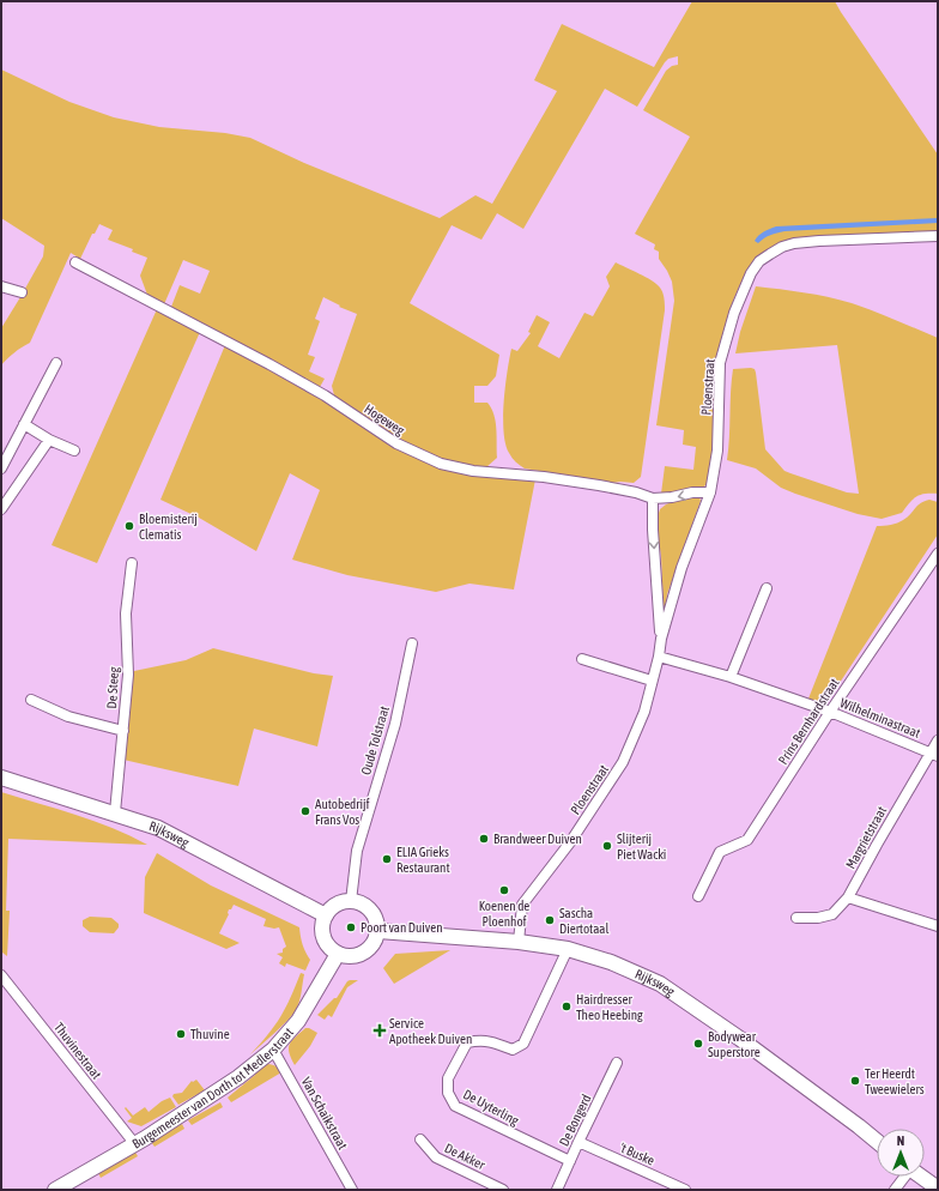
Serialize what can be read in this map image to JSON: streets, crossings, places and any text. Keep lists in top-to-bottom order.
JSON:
{
  "streets": {
    "street": [
      "Ploenstraat",
      "Hogeweg",
      "De Steeg",
      "Wilhelminastraat",
      "Prins Bernhardstraat",
      "Oude Tolstraat",
      "Rijksweg",
      "Margrietstraat",
      "Thuvinestraat",
      "Burgemeester van Dorth tot Medlerstraat",
      "De Uyterling",
      "Van Schaikstraat",
      "De Bongerd",
      "'t Buske",
      "De Akker"
    ]
  },
  "crossings": [
    ["Ploenstraat", "Hogeweg"],
    ["Ploenstraat", "Wilhelminastraat"],
    ["Ploenstraat", "Rijksweg"],
    ["De Steeg", "Rijksweg"],
    ["Wilhelminastraat", "Prins Bernhardstraat"],
    ["Wilhelminastraat", "Margrietstraat"],
    ["Oude Tolstraat", "Rijksweg"],
    ["Oude Tolstraat", "Burgemeester van Dorth tot Medlerstraat"],
    ["Rijksweg", "Burgemeester van Dorth tot Medlerstraat"],
    ["Rijksweg", "De Uyterling"],
    ["Thuvinestraat", "Burgemeester van Dorth tot Medlerstraat"],
    ["Burgemeester van Dorth tot Medlerstraat", "Van Schaikstraat"],
    ["De Uyterling", "De Bongerd"],
    ["De Bongerd", "'t Buske"]
  ],
  "places": {
    "other": [
      "Bloemisterij Clematis",
      "Autobedrijf Frans Vos",
      "Brandweer Duiven",
      "Slijterij Piet Wacki",
      "ELIA Grieks Restaurant",
      "Koenen de Ploenhof",
      "Sascha Diertotaal",
      "Poort van Duiven",
      "Hairdresser Theo Heebing",
      "Thuvine",
      "Bodywear Superstore",
      "Ter Heerdt Tweewielers"
    ],
    "health": ["Service Apotheek Duiven"]
  },
  "north": "top"
}
